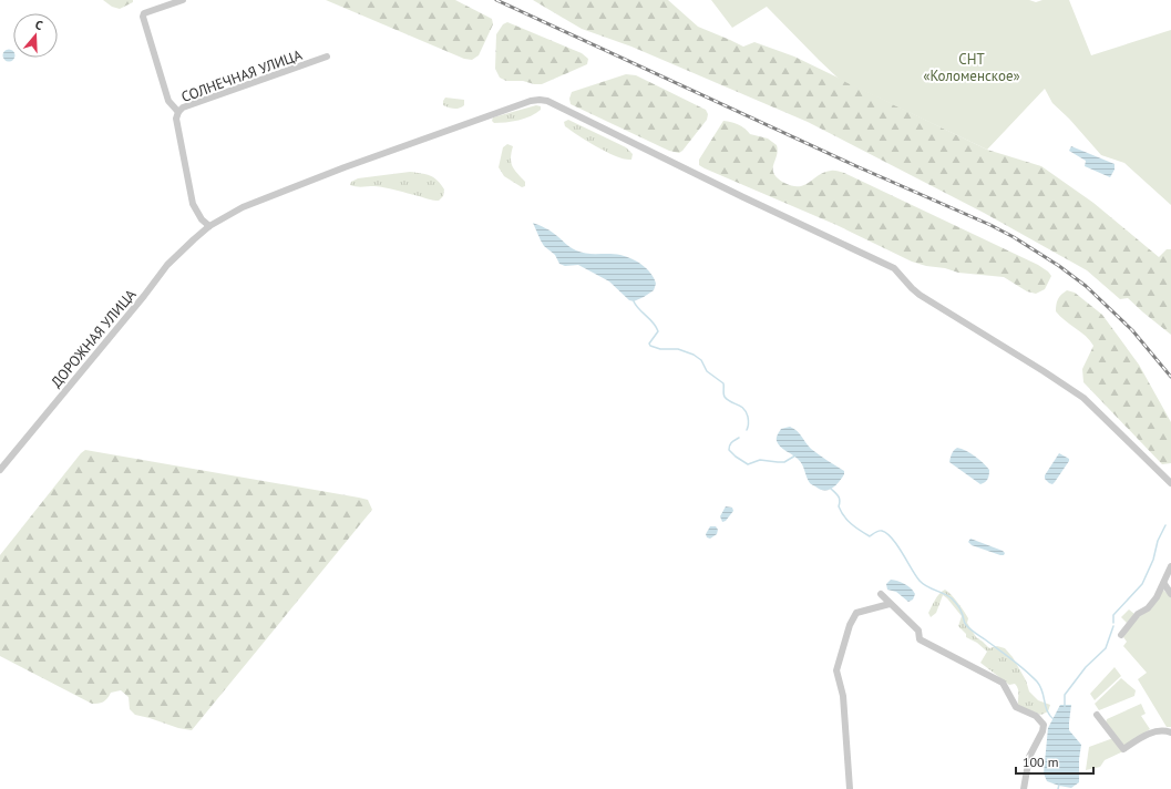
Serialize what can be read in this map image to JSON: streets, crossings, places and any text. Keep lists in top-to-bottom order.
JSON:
{
  "streets": {
    "street": ["СОЛНЕЧНАЯ УЛИЦА", "ДОРОЖНАЯ УЛИЦА"]
  },
  "crossings": [
    ["СОЛНЕЧНАЯ УЛИЦА", "ДОРОЖНАЯ УЛИЦА"]
  ],
  "parks": ["СНТ «Коломенское»"],
  "scale_bar": "100 m",
  "north": "top"
}
